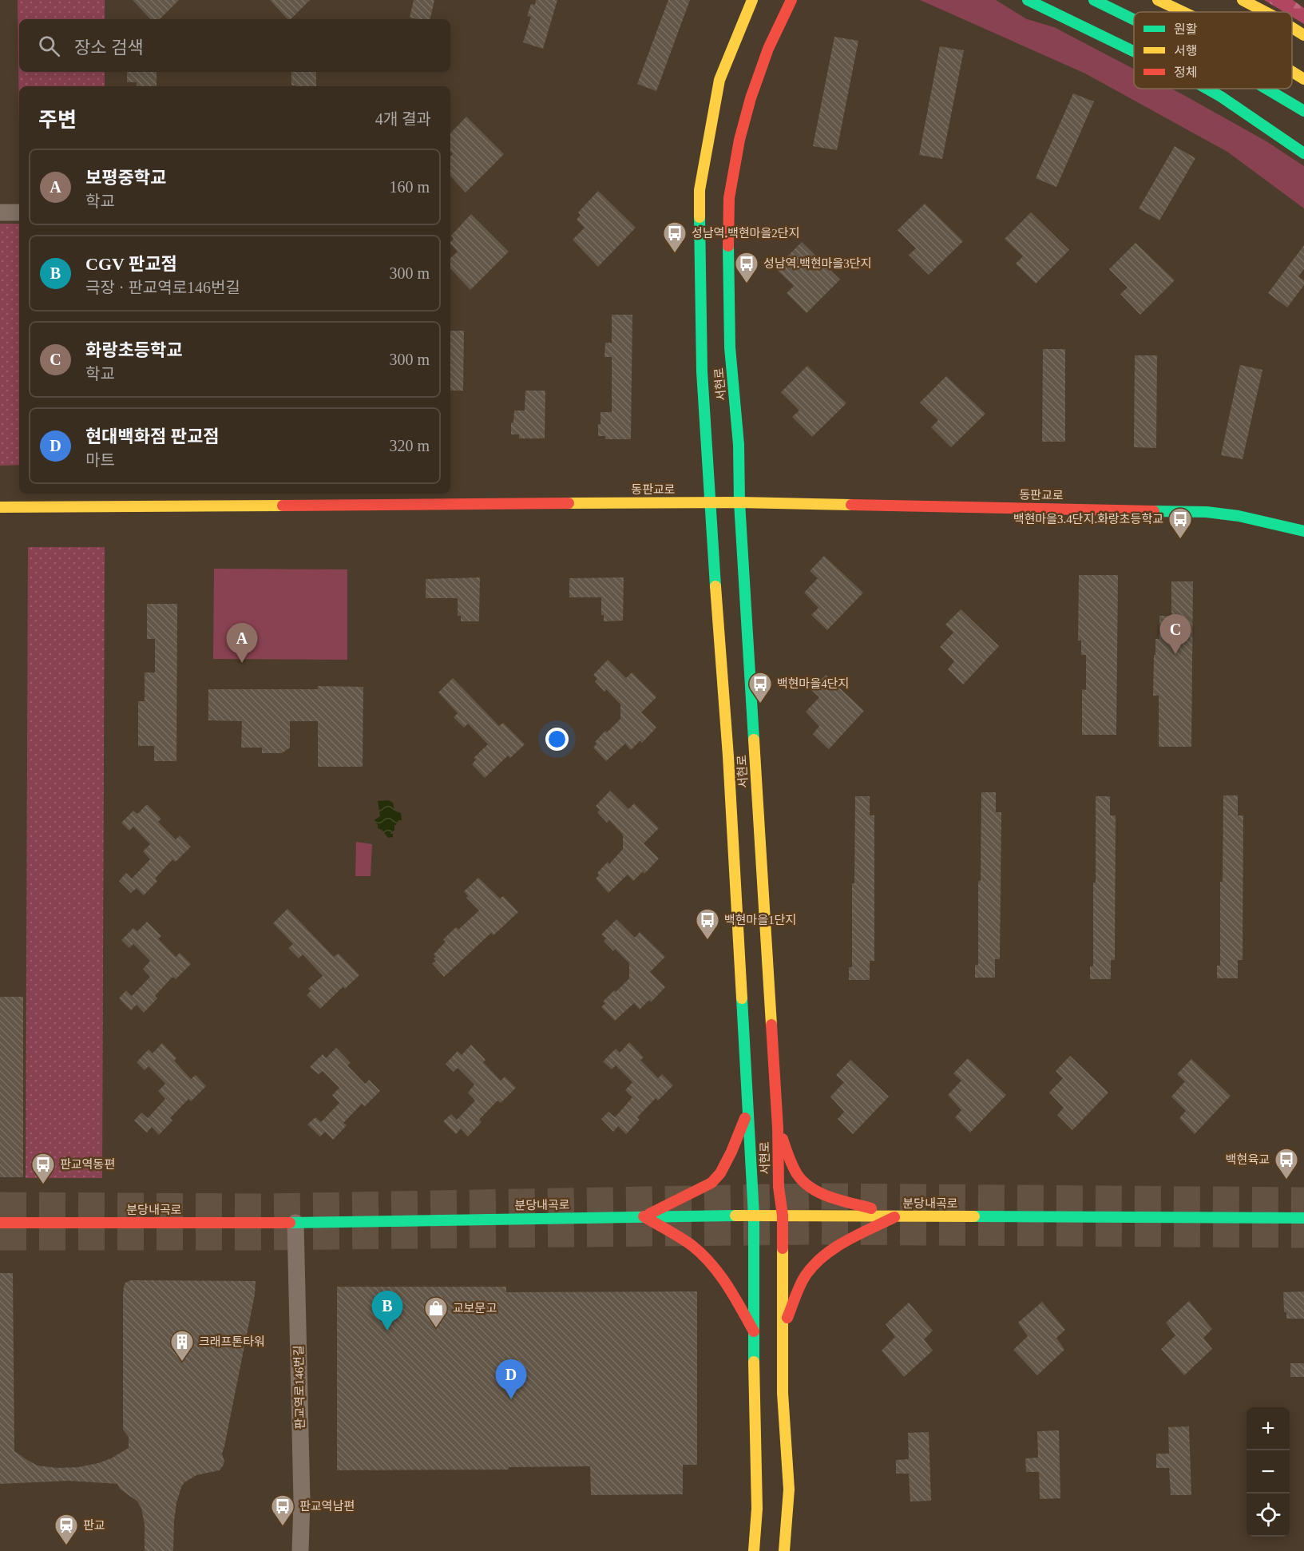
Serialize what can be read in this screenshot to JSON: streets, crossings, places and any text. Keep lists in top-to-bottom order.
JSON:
{
  "streets": {
    "main road": ["서현로", "동판교로", "분당내곡로"],
    "street": ["판교역로146번길"]
  },
  "crossings": [
    ["서현로", "동판교로"],
    ["서현로", "분당내곡로"],
    ["분당내곡로", "판교역로146번길"]
  ],
  "places": {
    "bus stop": [
      "성남역.백현마을2단지",
      "성남역.백현마을3단지",
      "백현마을3.4단지.화랑초등학교",
      "백현마을4단지",
      "백현마을1단지",
      "백현육교",
      "판교역동편",
      "판교역남편"
    ],
    "shop": ["교보문고"],
    "building": ["크래프톤타워"],
    "station": ["판교"]
  },
  "legend": ["원활", "서행", "정체"],
  "page": {
    "search": "장소 검색",
    "heading": ["주변", "4개 결과"],
    "list": [
      {
        "mark": "A",
        "name": "보평중학교",
        "note": "학교",
        "value": "160 m"
      },
      {
        "mark": "B",
        "name": "CGV 판교점",
        "note": "극장 · 판교역로146번길",
        "value": "300 m"
      },
      {
        "mark": "C",
        "name": "화랑초등학교",
        "note": "학교",
        "value": "300 m"
      },
      {
        "mark": "D",
        "name": "현대백화점 판교점",
        "note": "마트",
        "value": "320 m"
      }
    ],
    "pins": [
      "C",
      "A",
      "B",
      "D"
    ],
    "map_buttons": ["+", "−"]
  }
}
